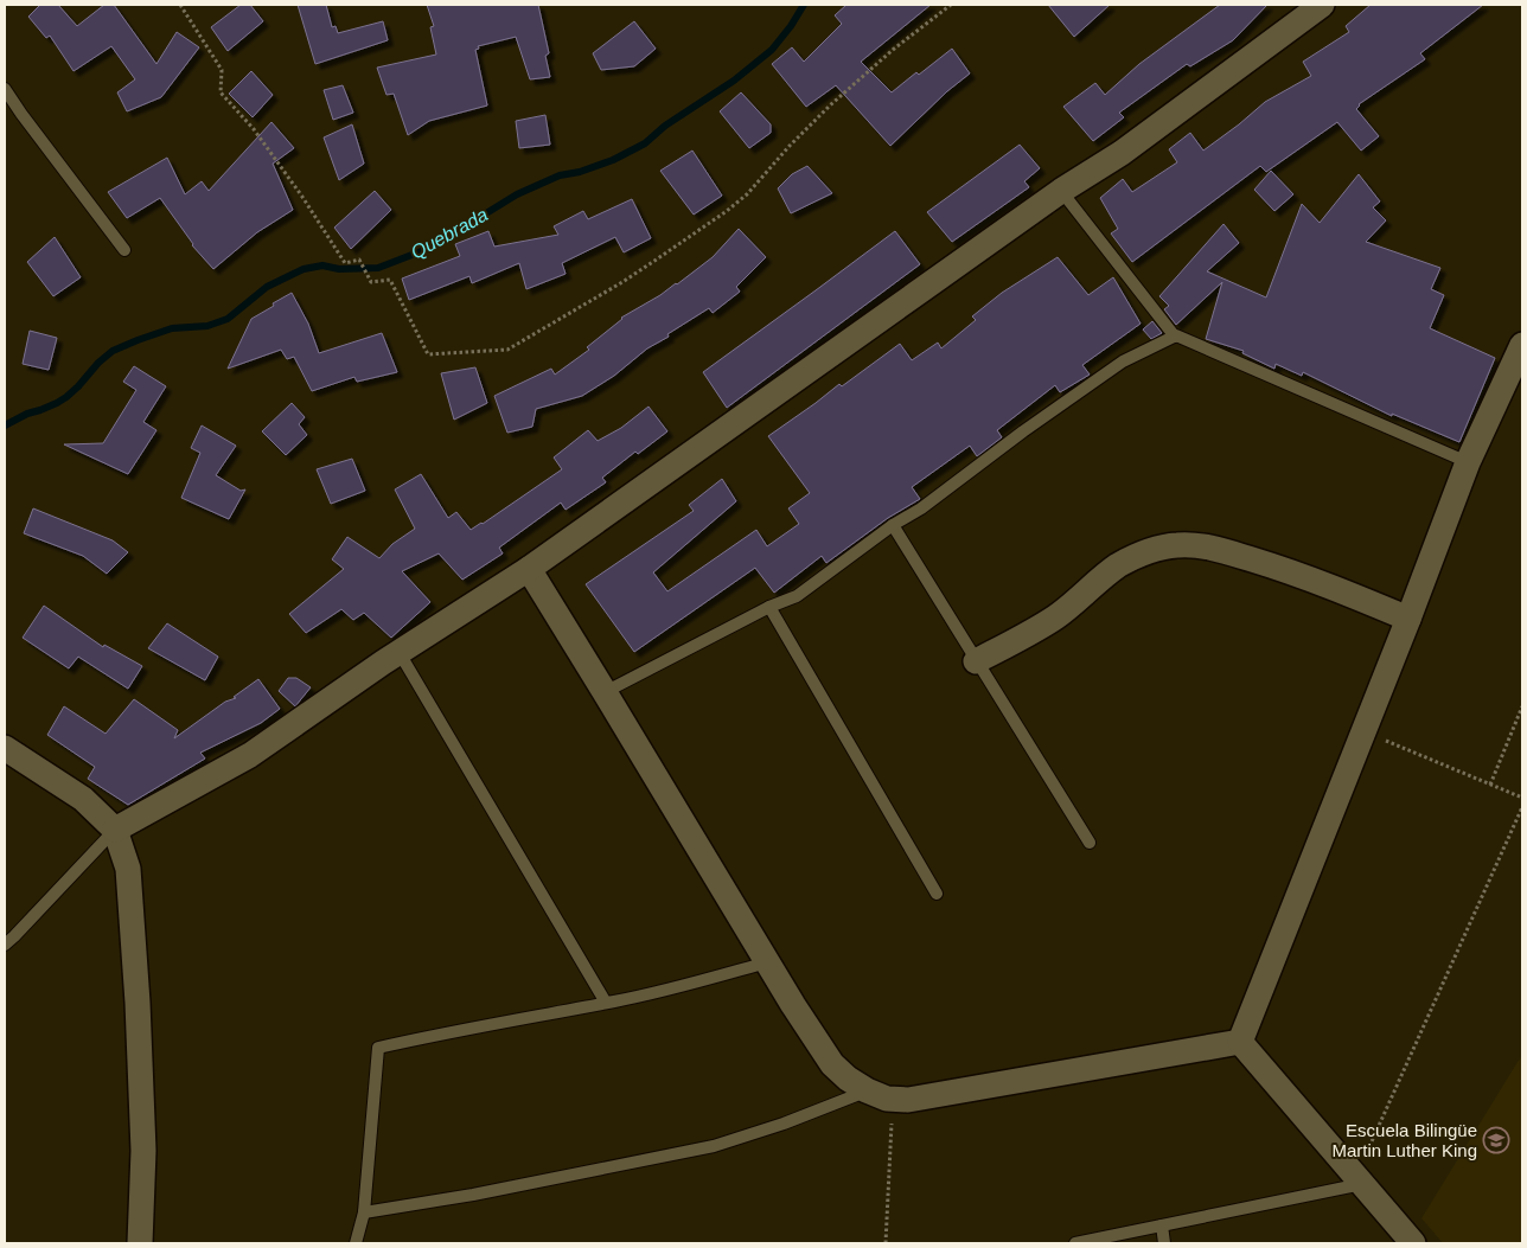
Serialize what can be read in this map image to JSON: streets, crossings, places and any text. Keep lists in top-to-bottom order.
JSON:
{
  "water": ["Quebrada"],
  "places": {
    "school or university": ["Escuela Bilingüe Martin Luther King"]
  }
}
